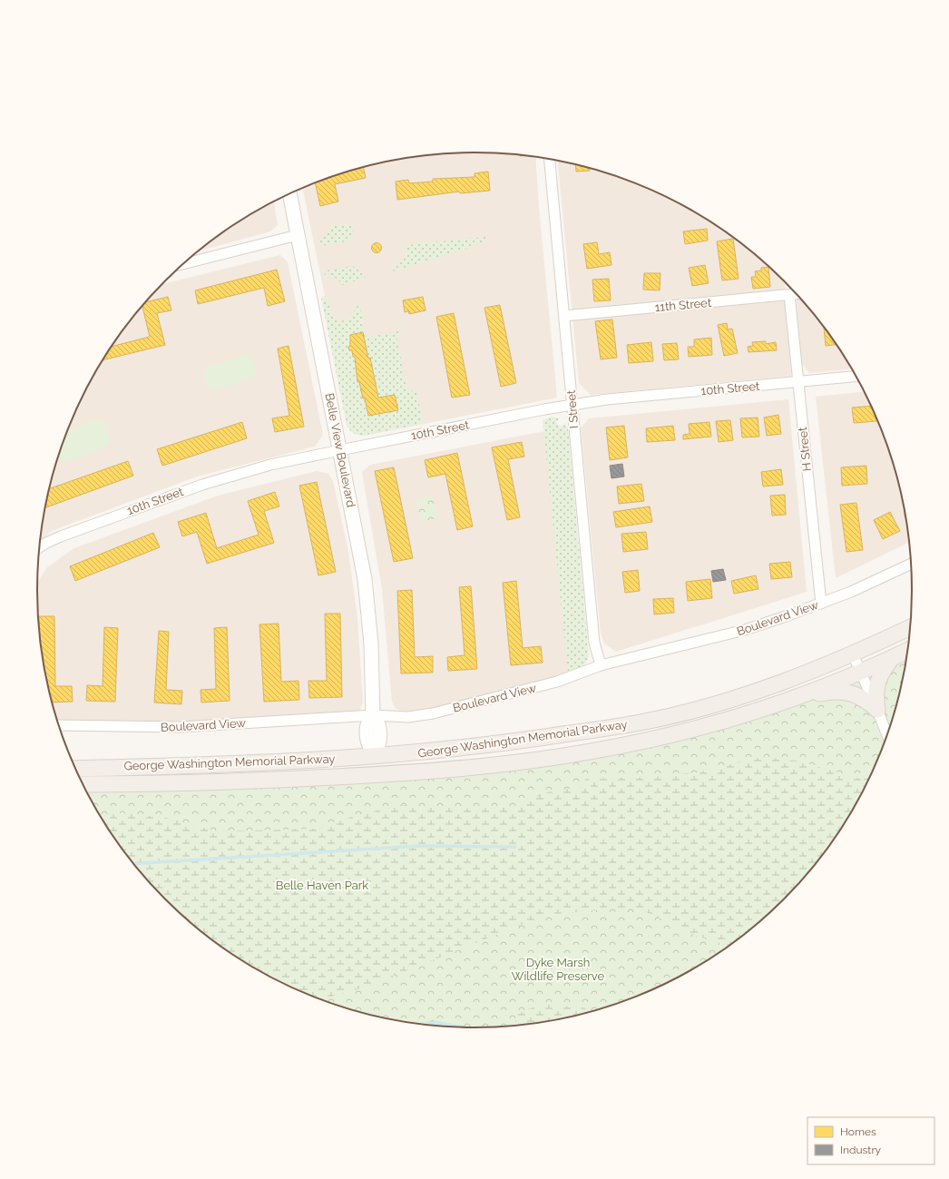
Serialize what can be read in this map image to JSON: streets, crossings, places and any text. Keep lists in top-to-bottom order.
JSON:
{
  "streets": {
    "main road": ["Belle View Boulevard", "George Washington Memorial Parkway"],
    "street": [
      "11th Street",
      "10th Street",
      "I Street",
      "H Street",
      "Boulevard View"
    ]
  },
  "crossings": [
    ["11th Street", "I Street"],
    ["11th Street", "H Street"],
    ["10th Street", "I Street"],
    ["10th Street", "H Street"],
    ["10th Street", "Belle View Boulevard"],
    ["I Street", "Boulevard View"],
    ["H Street", "Boulevard View"],
    ["Belle View Boulevard", "Boulevard View"],
    ["Belle View Boulevard", "George Washington Memorial Parkway"]
  ],
  "parks": ["Belle Haven Park", "Dyke Marsh Wildlife Preserve"],
  "legend": ["Homes", "Industry"]
}
